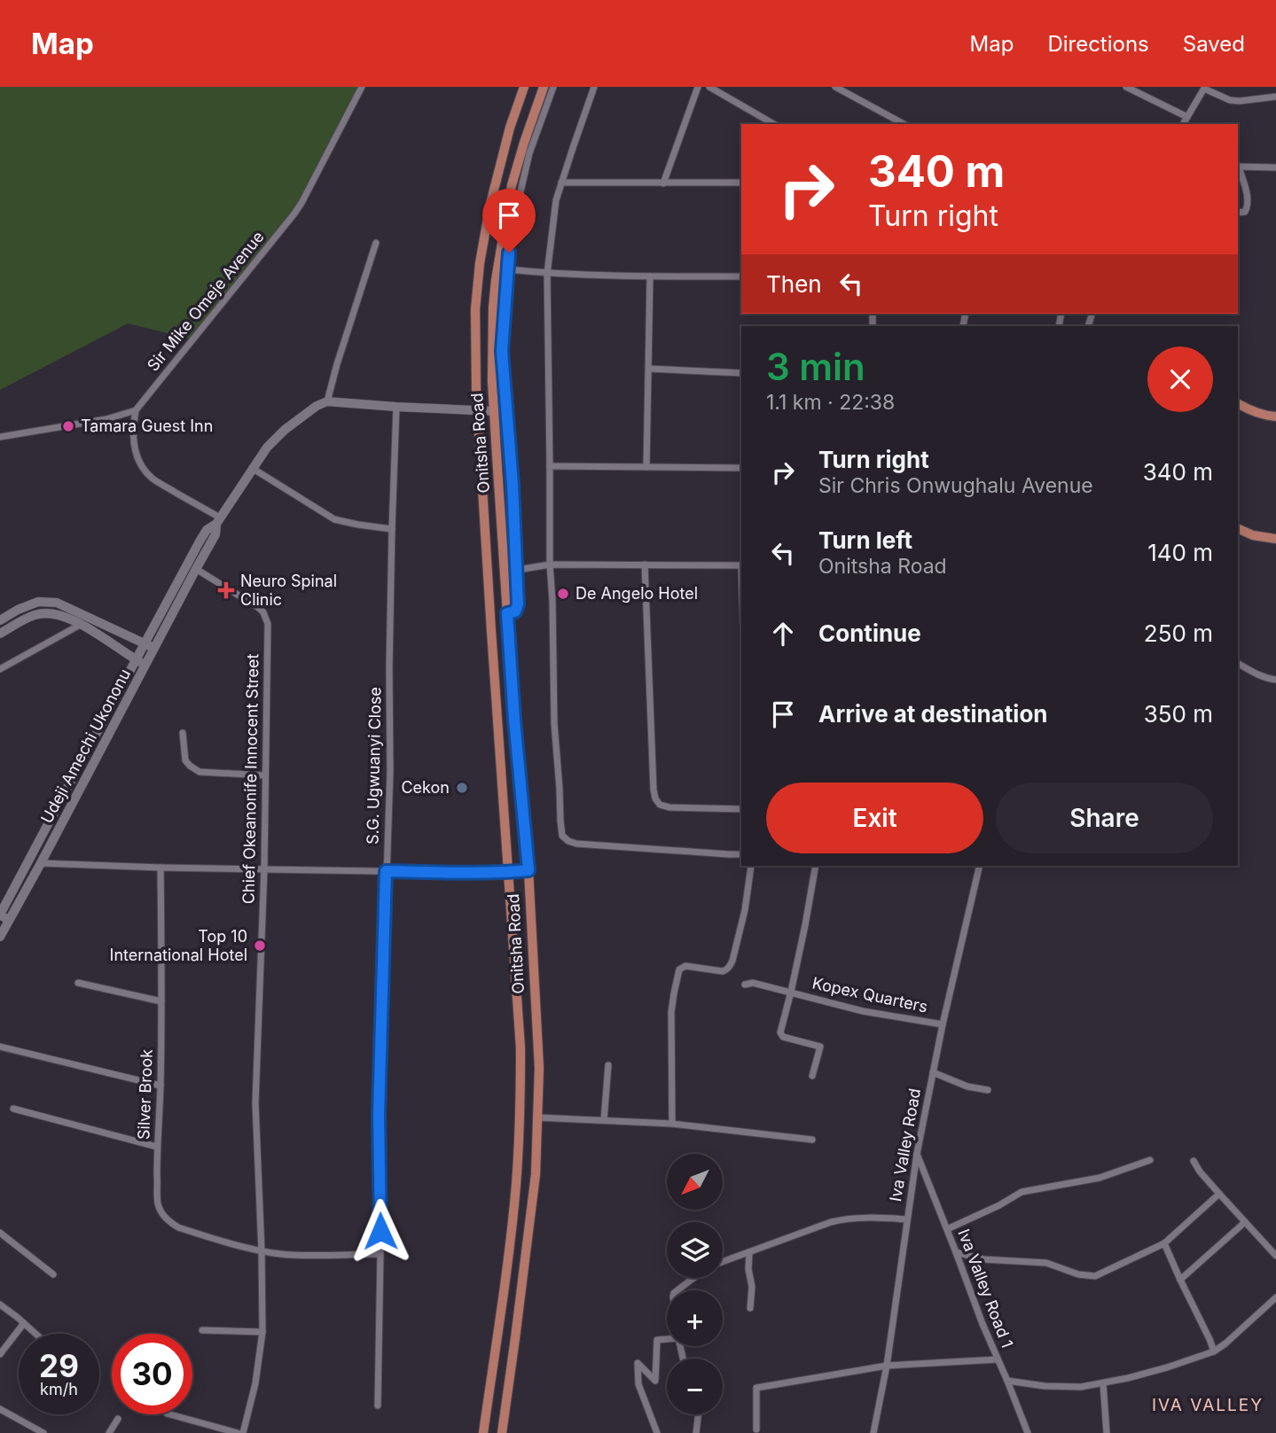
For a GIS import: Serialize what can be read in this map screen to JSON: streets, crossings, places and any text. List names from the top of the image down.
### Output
{
  "streets": {
    "main road": ["Onitsha Road", "Udeji Amechi Ukononu"],
    "street": [
      "Sir Mike Omeje Avenue",
      "S.G. Ugwuanyi Close",
      "Chief Okeanonife Innocent Street",
      "Kopex Quarters",
      "Silver Brook",
      "Iva Valley Road",
      "Iva Valley Road 1"
    ]
  },
  "crossings": [
    ["Udeji Amechi Ukononu", "Chief Okeanonife Innocent Street"],
    ["Chief Okeanonife Innocent Street", "Silver Brook"],
    ["Kopex Quarters", "Iva Valley Road"],
    ["Iva Valley Road", "Iva Valley Road 1"]
  ],
  "districts": ["IVA VALLEY"],
  "places": {
    "other": [
      "Tamara Guest Inn",
      "De Angelo Hotel",
      "Cekon",
      "Top 10 International Hotel"
    ],
    "health": ["Neuro Spinal Clinic"]
  },
  "north": "bottom left",
  "page": {
    "header": "Map",
    "nav": ["Map", "Directions", "Saved"],
    "turn": ["340 m", "Turn right"],
    "then": "Then",
    "heading": ["3 min", "1.1 km · 22:38"],
    "list": [
      {
        "name": "Turn right",
        "note": "Sir Chris Onwughalu Avenue",
        "value": "340 m"
      },
      {
        "name": "Turn left",
        "note": "Onitsha Road",
        "value": "140 m"
      },
      {
        "name": "Continue",
        "value": "250 m"
      },
      {
        "name": "Arrive at destination",
        "value": "350 m"
      }
    ],
    "buttons": ["Exit", "Share"],
    "map_buttons": ["+", "−"],
    "speed": "29 km/h",
    "limit": "30"
  }
}
